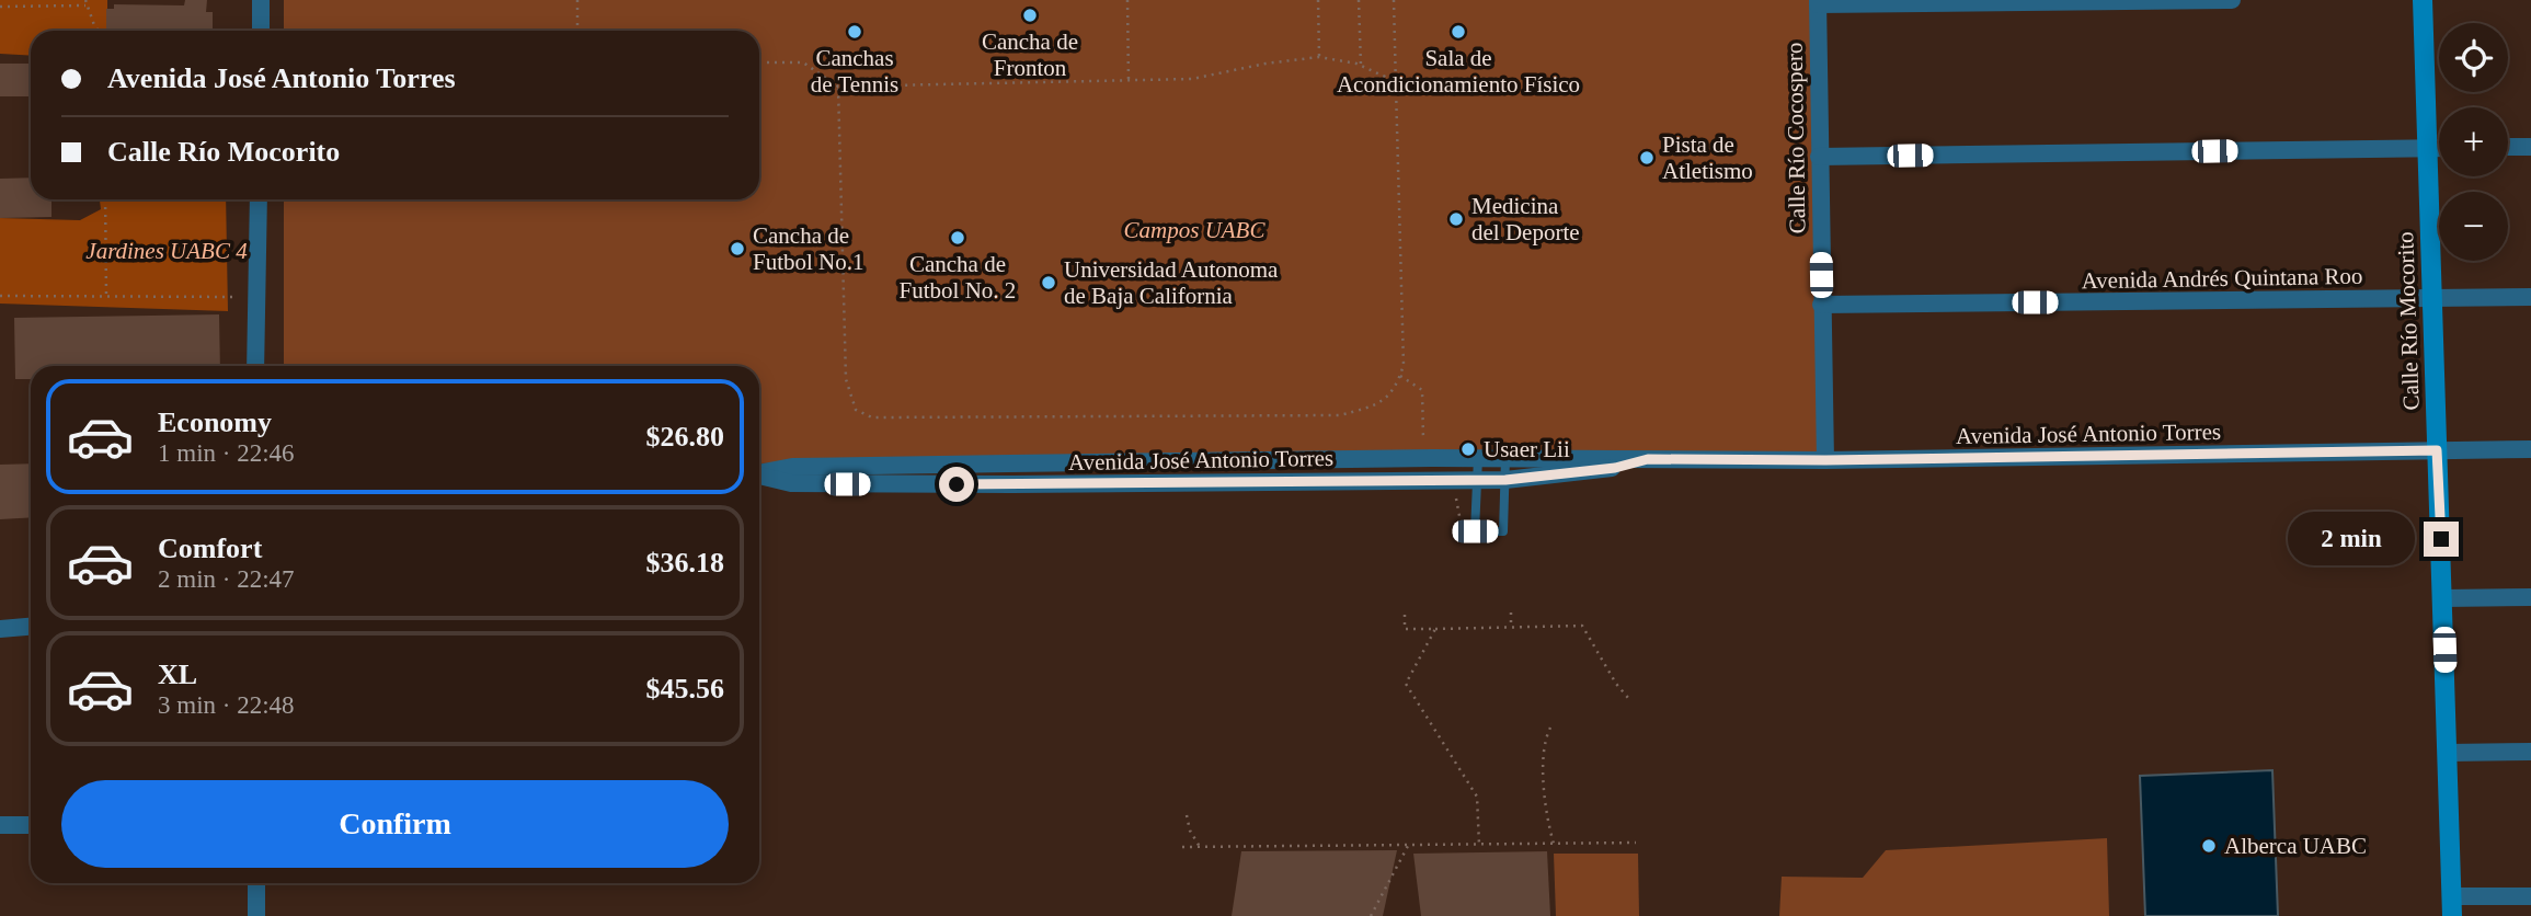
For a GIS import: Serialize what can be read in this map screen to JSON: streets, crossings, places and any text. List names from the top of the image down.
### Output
{
  "streets": {
    "street": [
      "Calle Río Cocospero",
      "Avenida Andrés Quintana Roo",
      "Calle Río Mocorito",
      "Avenida José Antonio Torres"
    ]
  },
  "crossings": [
    ["Calle Río Cocospero", "Avenida Andrés Quintana Roo"],
    ["Calle Río Cocospero", "Avenida José Antonio Torres"],
    ["Avenida Andrés Quintana Roo", "Calle Río Mocorito"],
    ["Calle Río Mocorito", "Avenida José Antonio Torres"]
  ],
  "parks": ["Campos UABC", "Jardines UABC 4"],
  "places": [
    "Cancha de Fronton",
    "Canchas de Tennis",
    "Sala de Acondicionamiento Físico",
    "Pista de Atletismo",
    "Medicina del Deporte",
    "Cancha de Futbol No. 2",
    "Cancha de Futbol No.1",
    "Universidad Autonoma de Baja California",
    "Usaer Lii",
    "Alberca UABC"
  ],
  "page": {
    "map_buttons": ["+", "−"],
    "banner": ["Avenida José Antonio Torres", "Calle Río Mocorito"],
    "list": [
      {
        "name": "Economy",
        "note": "1 min · 22:46",
        "value": "$26.80"
      },
      {
        "name": "Comfort",
        "note": "2 min · 22:47",
        "value": "$36.18"
      },
      {
        "name": "XL",
        "note": "3 min · 22:48",
        "value": "$45.56"
      }
    ],
    "bubble": "2 min",
    "buttons": "Confirm"
  }
}
